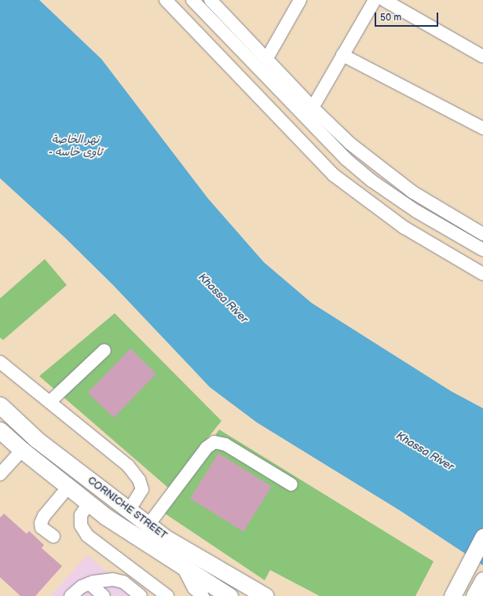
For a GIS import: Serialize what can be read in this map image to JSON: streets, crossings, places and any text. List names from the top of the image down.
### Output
{
  "streets": {
    "main road": ["CORNICHE STREET"]
  },
  "water": ["نهر الخاصة - ئاوی خاسە", "Khassa River"],
  "scale_bar": "50 m"
}
